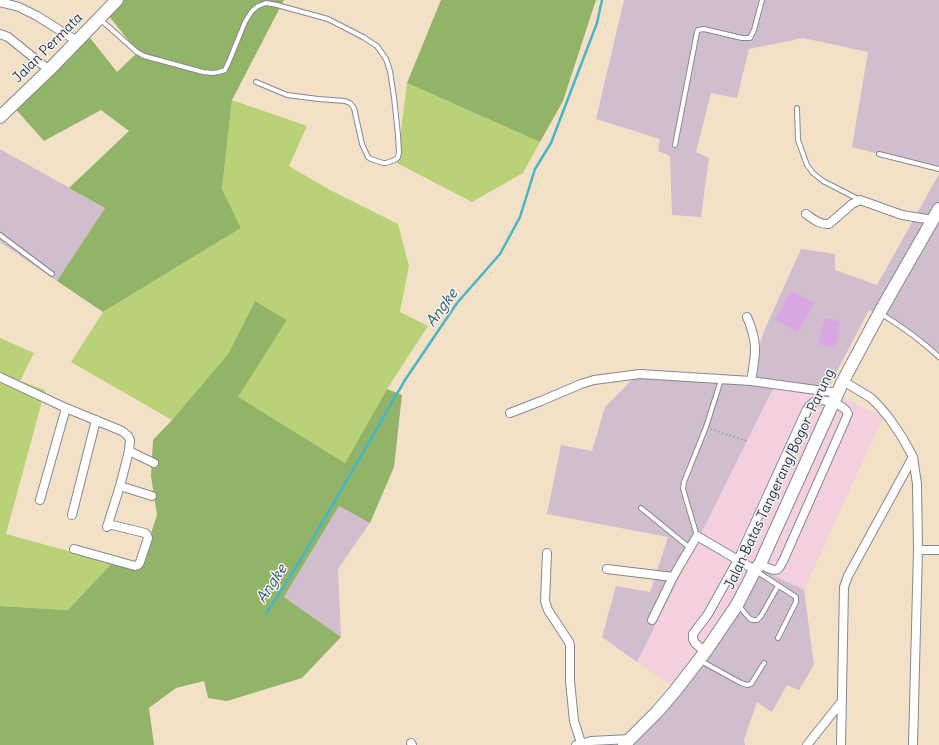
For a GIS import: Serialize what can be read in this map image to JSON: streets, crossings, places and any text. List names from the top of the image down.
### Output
{
  "streets": {
    "main road": ["Jalan Permata", "Jalan Batas Tangerang/Bogor–Parung"]
  },
  "water": ["Angke"]
}
